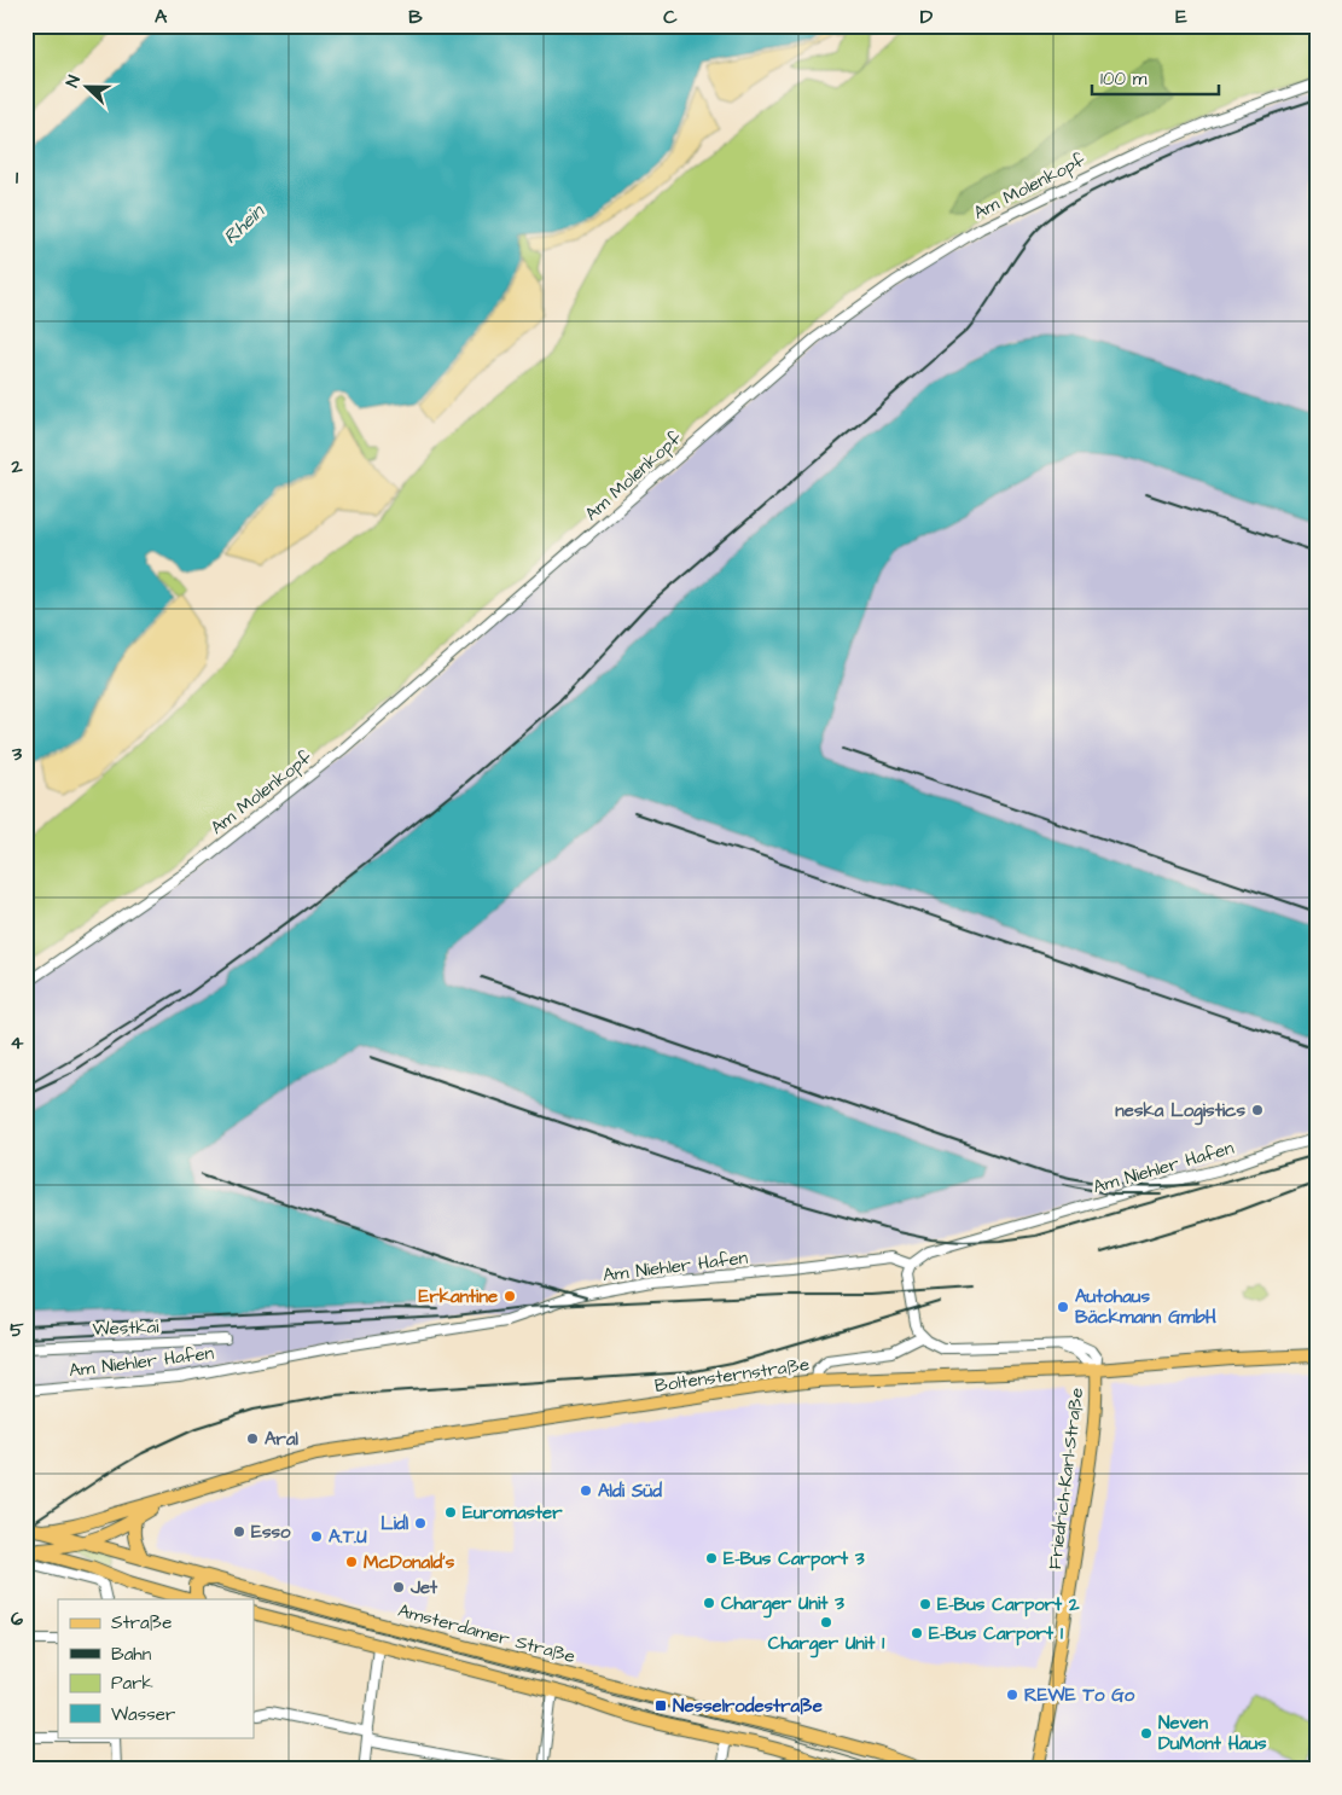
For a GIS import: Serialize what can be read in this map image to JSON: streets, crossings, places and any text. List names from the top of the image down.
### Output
{
  "streets": {
    "main road": ["Boltensternstraße", "Friedrich-Karl-Straße", "Amsterdamer Straße"],
    "street": ["Am Molenkopf", "Am Niehler Hafen", "Westkai"]
  },
  "crossings": [
    ["Boltensternstraße", "Friedrich-Karl-Straße"],
    ["Boltensternstraße", "Amsterdamer Straße"]
  ],
  "water": ["Rhein"],
  "places": {
    "other": [
      "neska Logistics",
      "Erkantine",
      "Autohaus Bäckmann GmbH",
      "Aral",
      "Aldi Süd",
      "Euromaster",
      "Lidl",
      "Esso",
      "A.T.U",
      "E-Bus Carport 3",
      "McDonald's",
      "Jet",
      "Charger Unit 3",
      "E-Bus Carport 2",
      "Charger Unit 1",
      "E-Bus Carport 1",
      "REWE To Go",
      "Neven DuMont Haus"
    ],
    "transit": ["Nesselrodestraße"]
  },
  "legend": [
    "Straße",
    "Bahn",
    "Park",
    "Wasser"
  ],
  "scale_bar": "100 m",
  "north": "left",
  "grid": {
    "columns": [
      "A",
      "B",
      "C",
      "D",
      "E"
    ],
    "rows": [
      "1",
      "2",
      "3",
      "4",
      "5",
      "6"
    ]
  }
}
